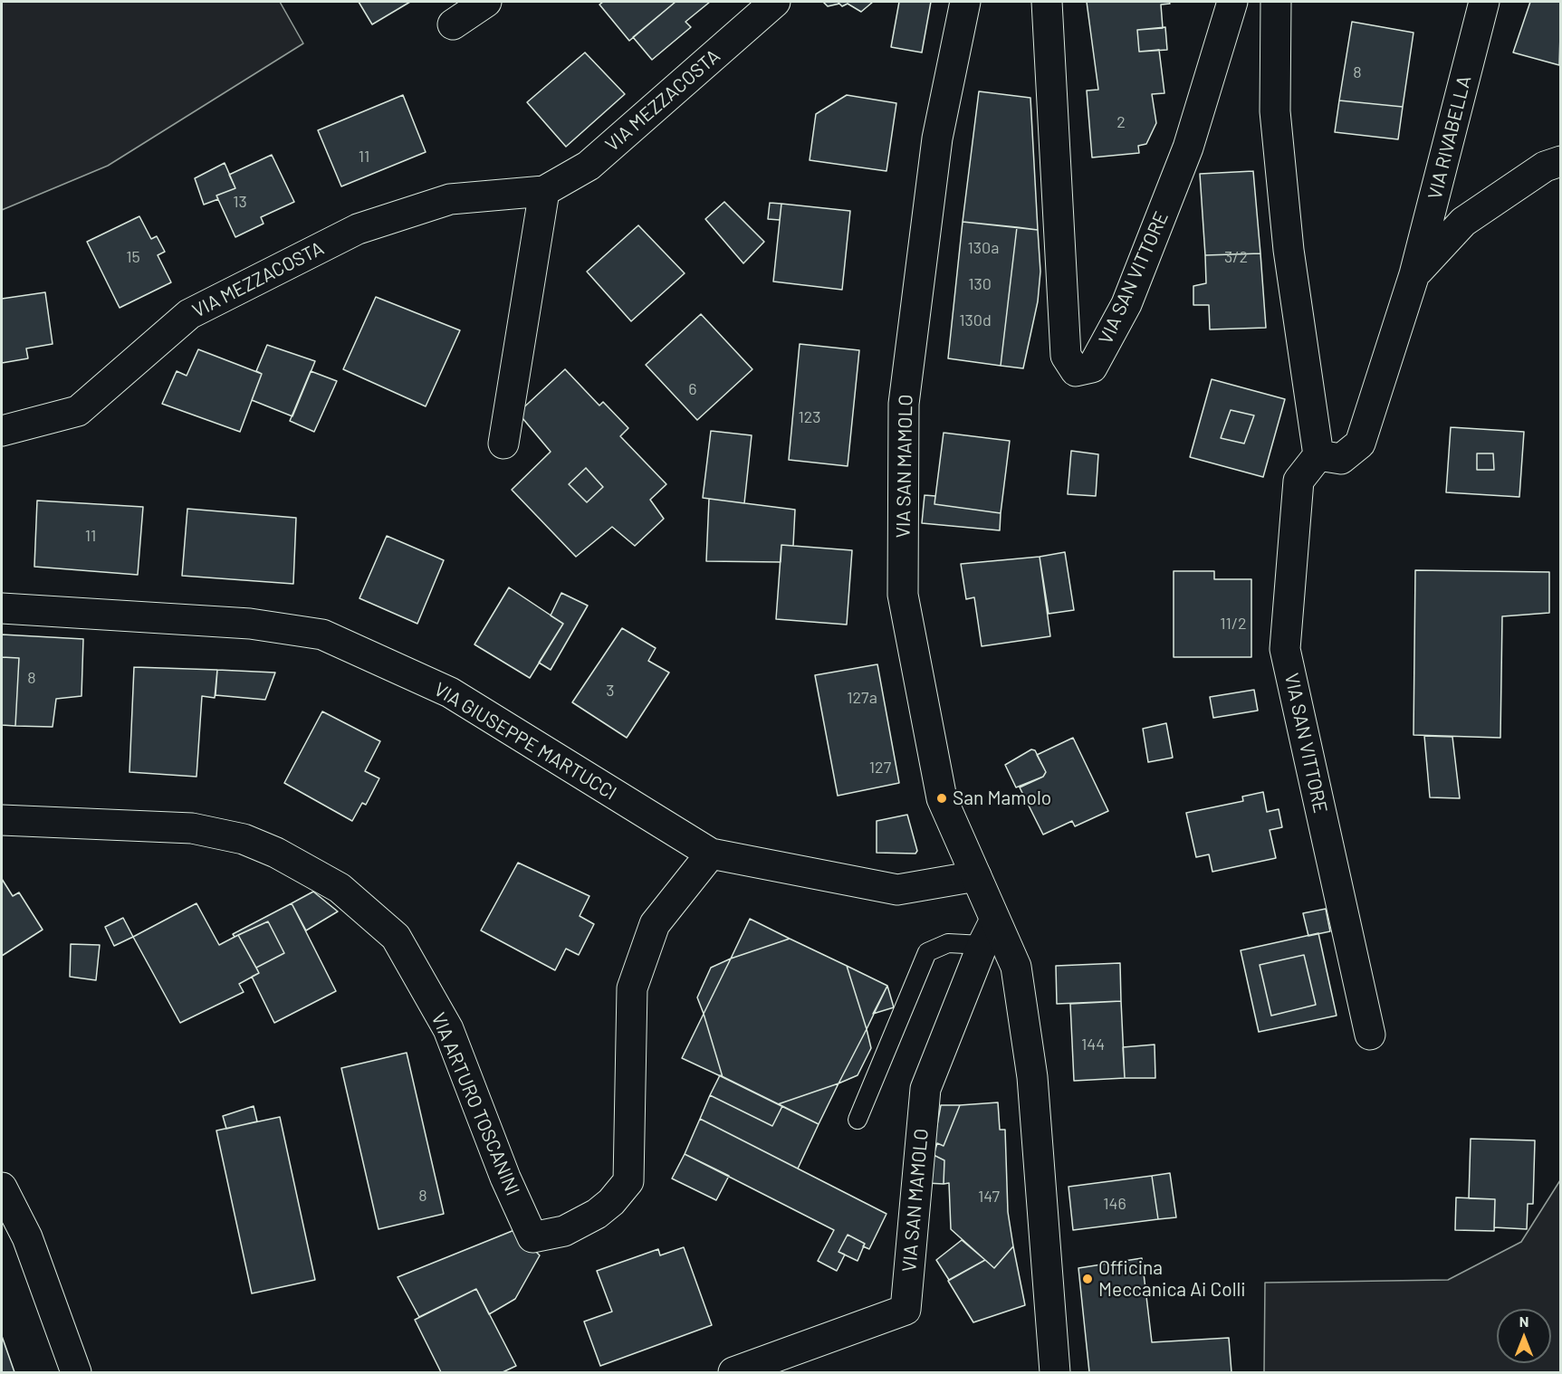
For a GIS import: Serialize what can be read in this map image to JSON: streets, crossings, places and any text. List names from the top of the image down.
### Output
{
  "streets": {
    "street": [
      "VIA MEZZACOSTA",
      "VIA RIVABELLA",
      "VIA SAN VITTORE",
      "VIA SAN MAMOLO",
      "VIA GIUSEPPE MARTUCCI",
      "VIA ARTURO TOSCANINI"
    ]
  },
  "crossings": [
    ["VIA SAN MAMOLO", "VIA GIUSEPPE MARTUCCI"],
    ["VIA GIUSEPPE MARTUCCI", "VIA ARTURO TOSCANINI"]
  ],
  "places": ["San Mamolo", "Officina Meccanica Ai Colli"],
  "house_numbers": [
    "8",
    "2",
    "11",
    "13",
    "130a",
    "15",
    "3/2",
    "130",
    "130d",
    "6",
    "123",
    "11",
    "11/2",
    "8",
    "3",
    "127a",
    "127",
    "144",
    "8",
    "147",
    "146"
  ],
  "north": "top"
}
